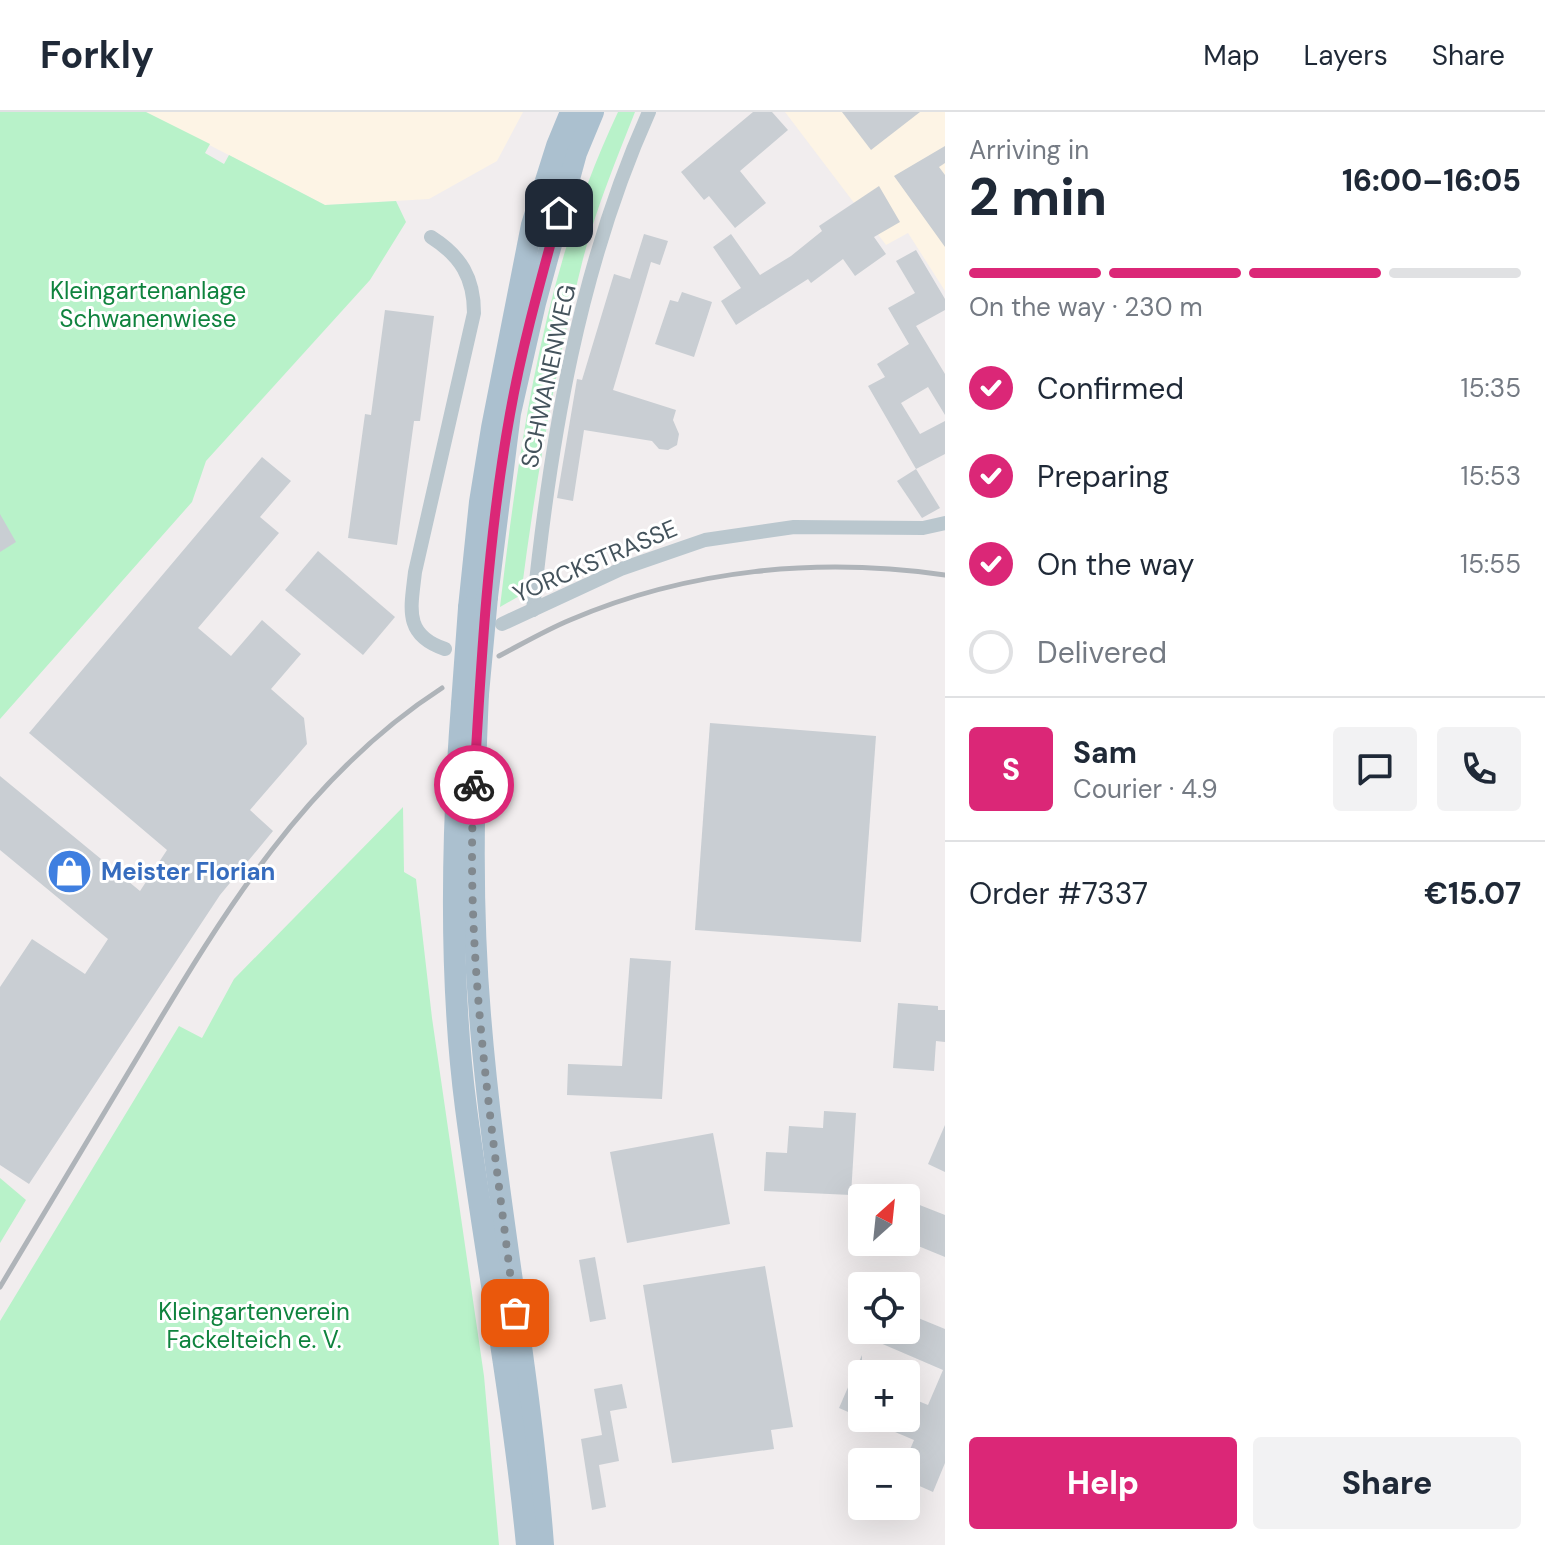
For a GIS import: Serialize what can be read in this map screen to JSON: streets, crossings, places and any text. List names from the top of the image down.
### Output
{
  "streets": {
    "street": ["SCHWANENWEG", "YORCKSTRASSE"]
  },
  "crossings": [
    ["SCHWANENWEG", "YORCKSTRASSE"]
  ],
  "parks": ["Kleingartenanlage Schwanenwiese", "Kleingartenverein Fackelteich e. V."],
  "places": {
    "shop": ["Meister Florian"]
  },
  "north": "top right",
  "page": {
    "header": "Forkly",
    "nav": ["Map", "Layers", "Share"],
    "heading": ["2 min", "Arriving in", "16:00–16:05"],
    "panel": [
      "Sam",
      "Courier · 4.9",
      "Order #7337",
      "€15.07"
    ],
    "bar": "On the way · 230 m",
    "list": [
      ["Confirmed", "15:35"],
      ["Preparing", "15:53"],
      ["On the way", "15:55"],
      "Delivered"
    ],
    "round": "S",
    "map_buttons": ["+", "−"],
    "buttons": ["Help", "Share"]
  }
}
